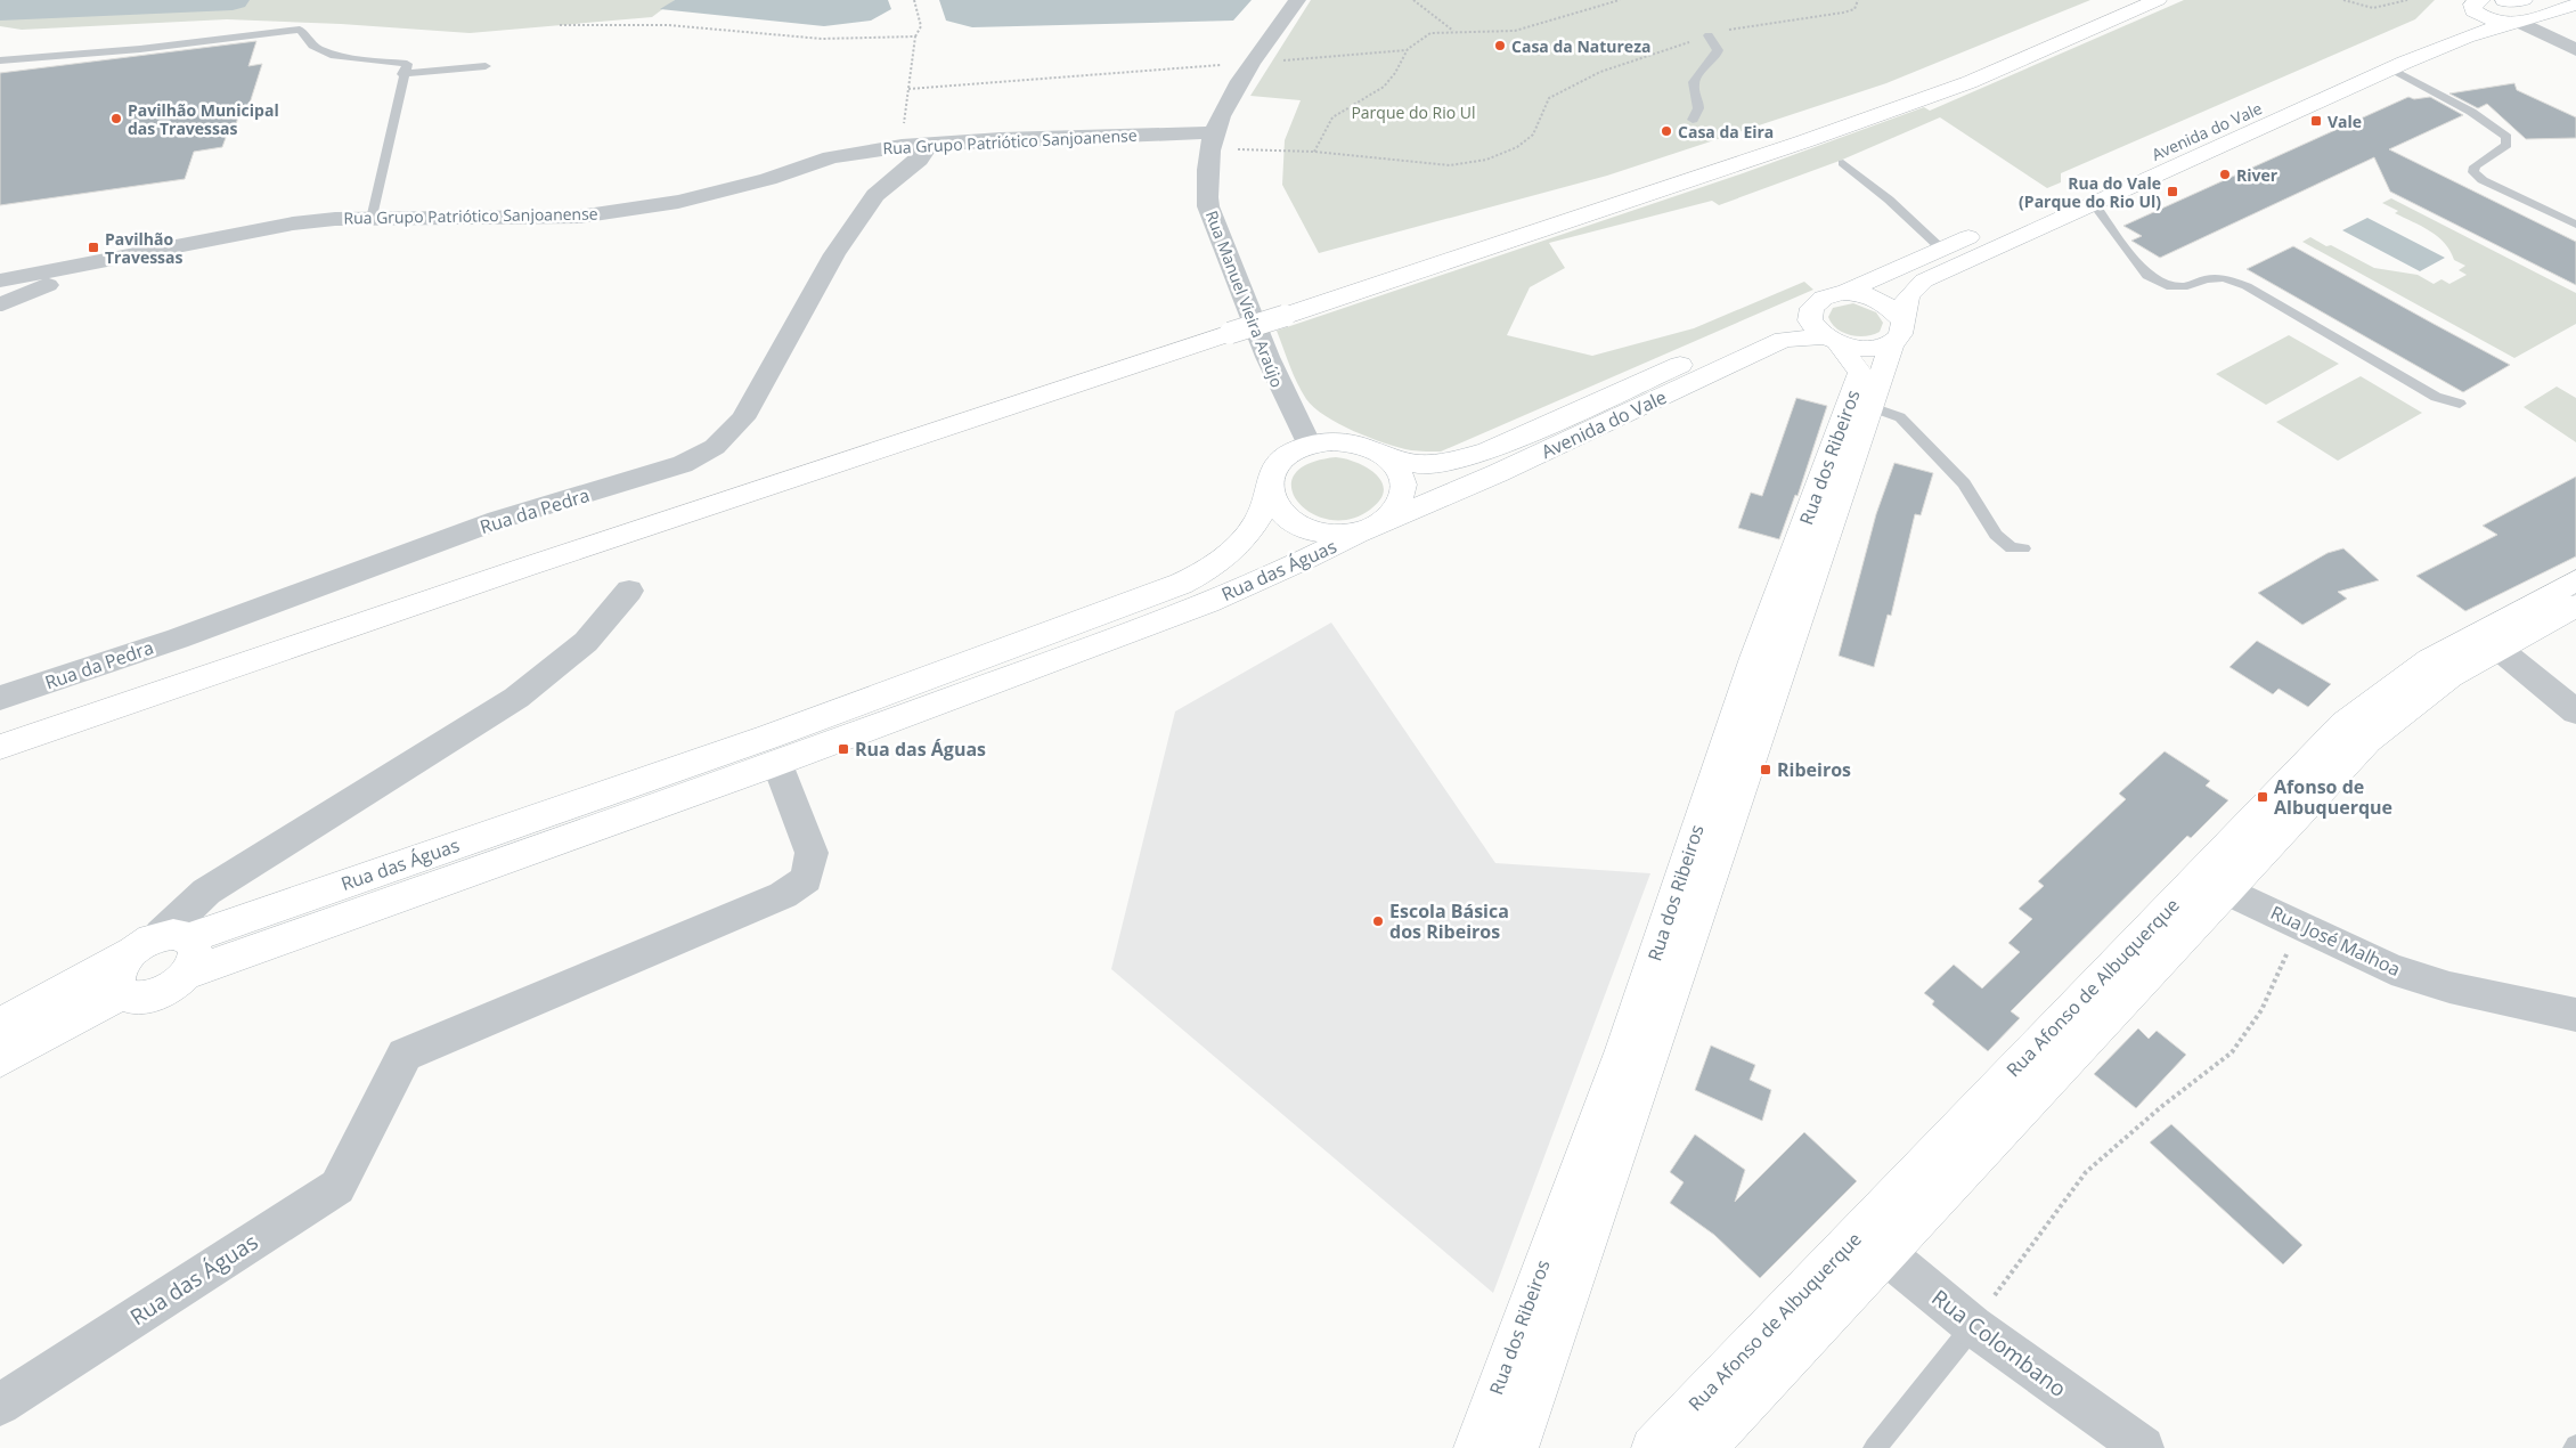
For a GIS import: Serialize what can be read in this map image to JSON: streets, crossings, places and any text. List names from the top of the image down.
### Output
{
  "streets": {
    "main road": [
      "Avenida do Vale",
      "Rua dos Ribeiros",
      "Rua das Águas",
      "Rua Afonso de Albuquerque"
    ],
    "street": [
      "Rua Grupo Patriótico Sanjoanense",
      "Rua Manuel Vieira Araújo",
      "Rua da Pedra",
      "Rua José Malhoa",
      "Rua Colombano"
    ]
  },
  "crossings": [
    ["Avenida do Vale", "Rua Manuel Vieira Araújo"],
    ["Avenida do Vale", "Rua dos Ribeiros"],
    ["Avenida do Vale", "Rua das Águas"],
    ["Rua Grupo Patriótico Sanjoanense", "Rua Manuel Vieira Araújo"],
    ["Rua Grupo Patriótico Sanjoanense", "Rua da Pedra"],
    ["Rua Manuel Vieira Araújo", "Rua das Águas"],
    ["Rua José Malhoa", "Rua Afonso de Albuquerque"],
    ["Rua Afonso de Albuquerque", "Rua Colombano"]
  ],
  "parks": ["Parque do Rio Ul"],
  "places": {
    "other": [
      "Casa da Natureza",
      "Pavilhão Municipal das Travessas",
      "Casa da Eira",
      "River",
      "Escola Básica dos Ribeiros"
    ],
    "transit": [
      "Vale",
      "Rua do Vale (Parque do Rio Ul)",
      "Pavilhão Travessas",
      "Rua das Águas",
      "Ribeiros",
      "Afonso de Albuquerque"
    ]
  }
}
